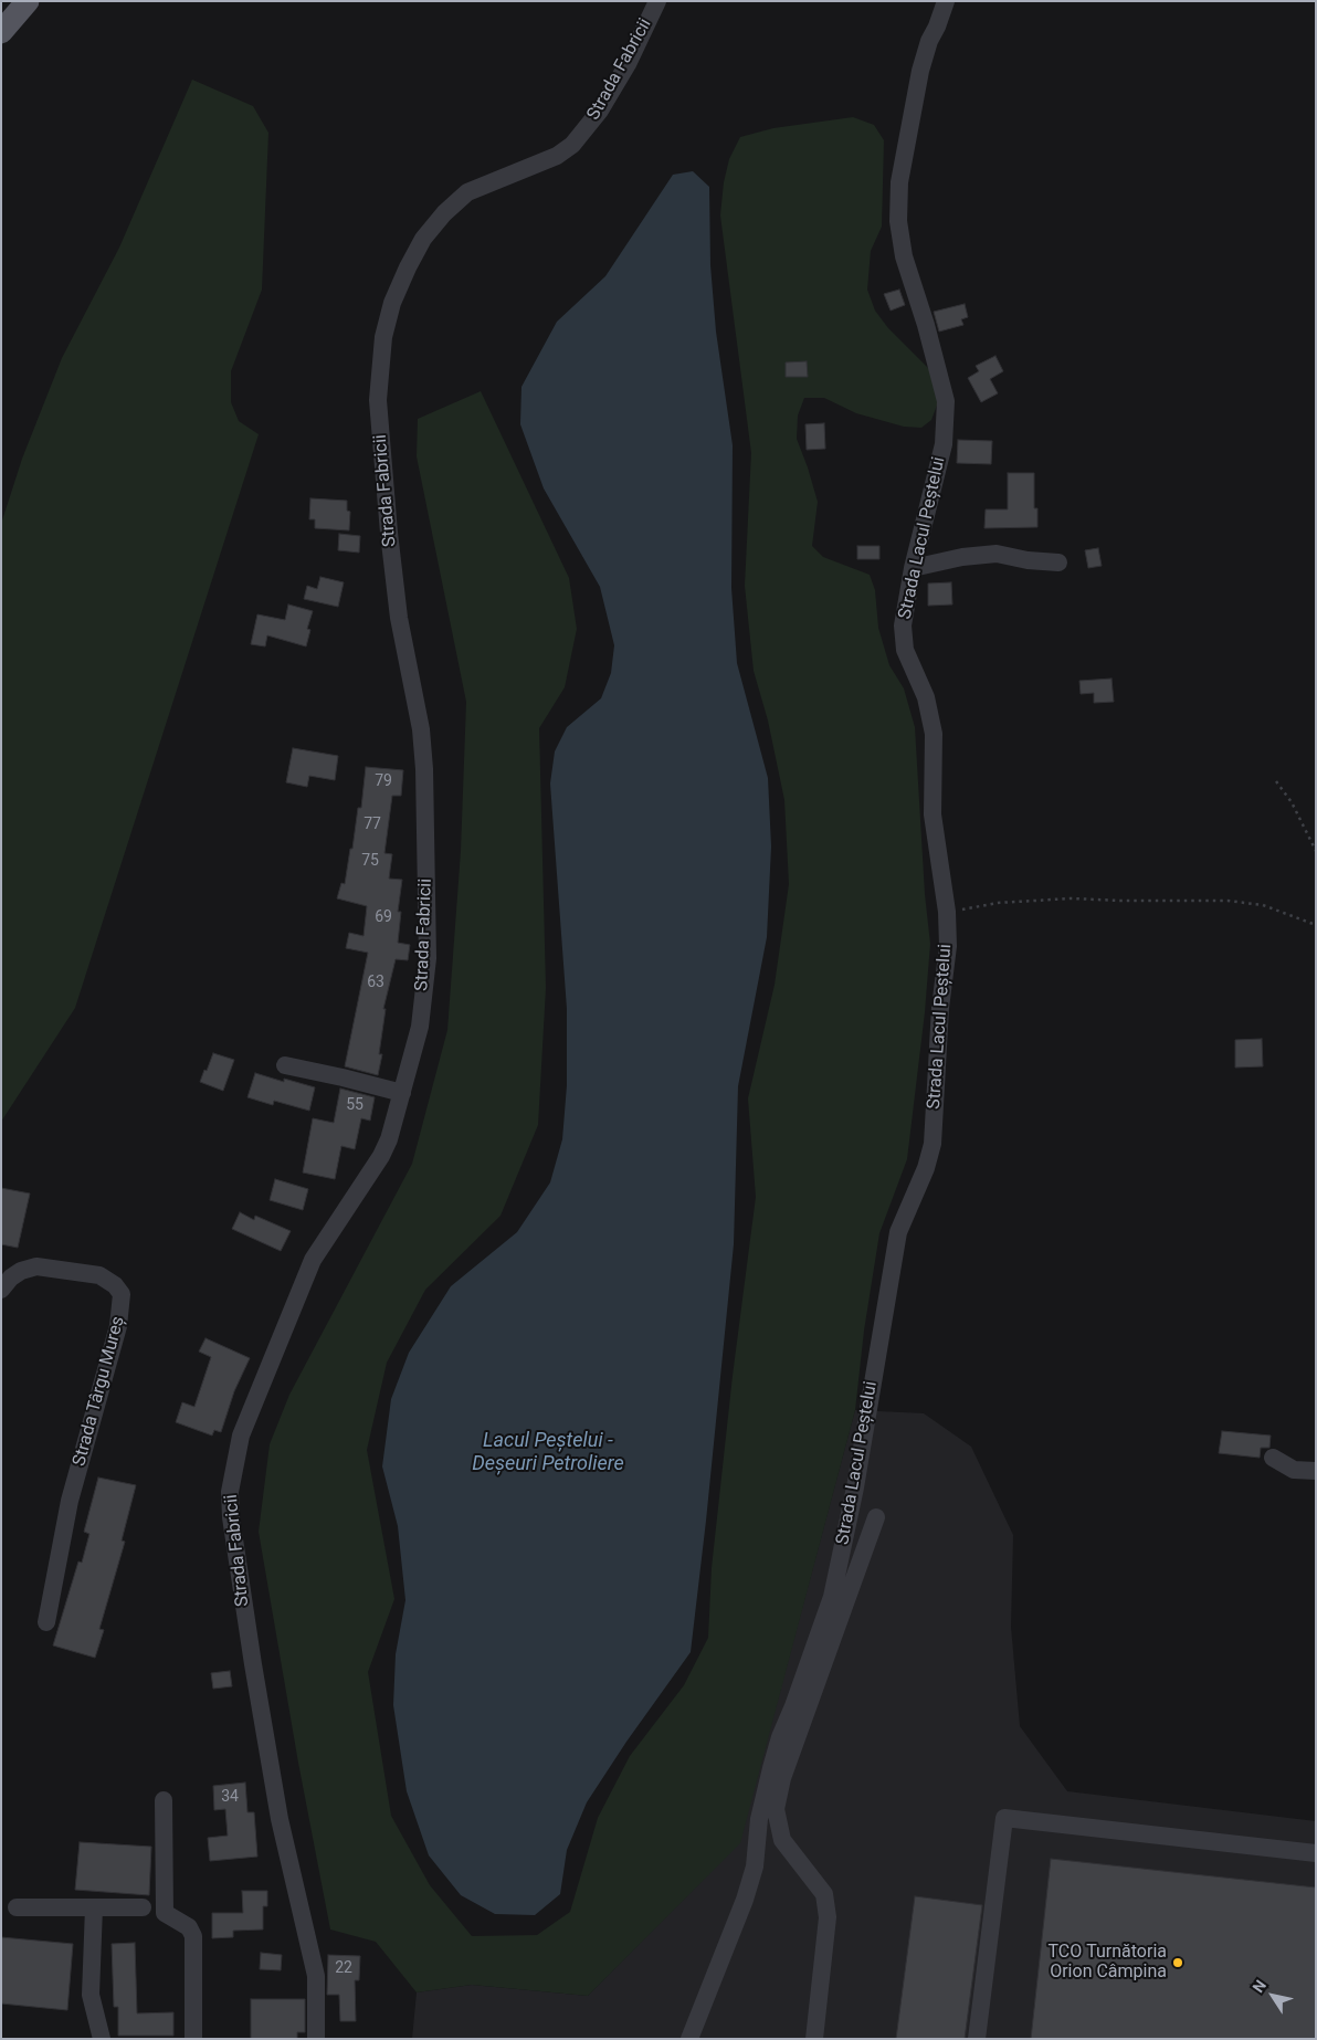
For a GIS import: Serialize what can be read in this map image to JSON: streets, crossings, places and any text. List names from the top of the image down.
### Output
{
  "streets": {
    "street": ["Strada Fabricii", "Strada Lacul Peștelui", "Strada Târgu Mureș"]
  },
  "water": ["Lacul Peștelui - Deșeuri Petroliere"],
  "places": ["TCO Turnătoria Orion Câmpina"],
  "house_numbers": [
    "79",
    "77",
    "75",
    "69",
    "63",
    "55",
    "34",
    "22"
  ],
  "north": "top left"
}
